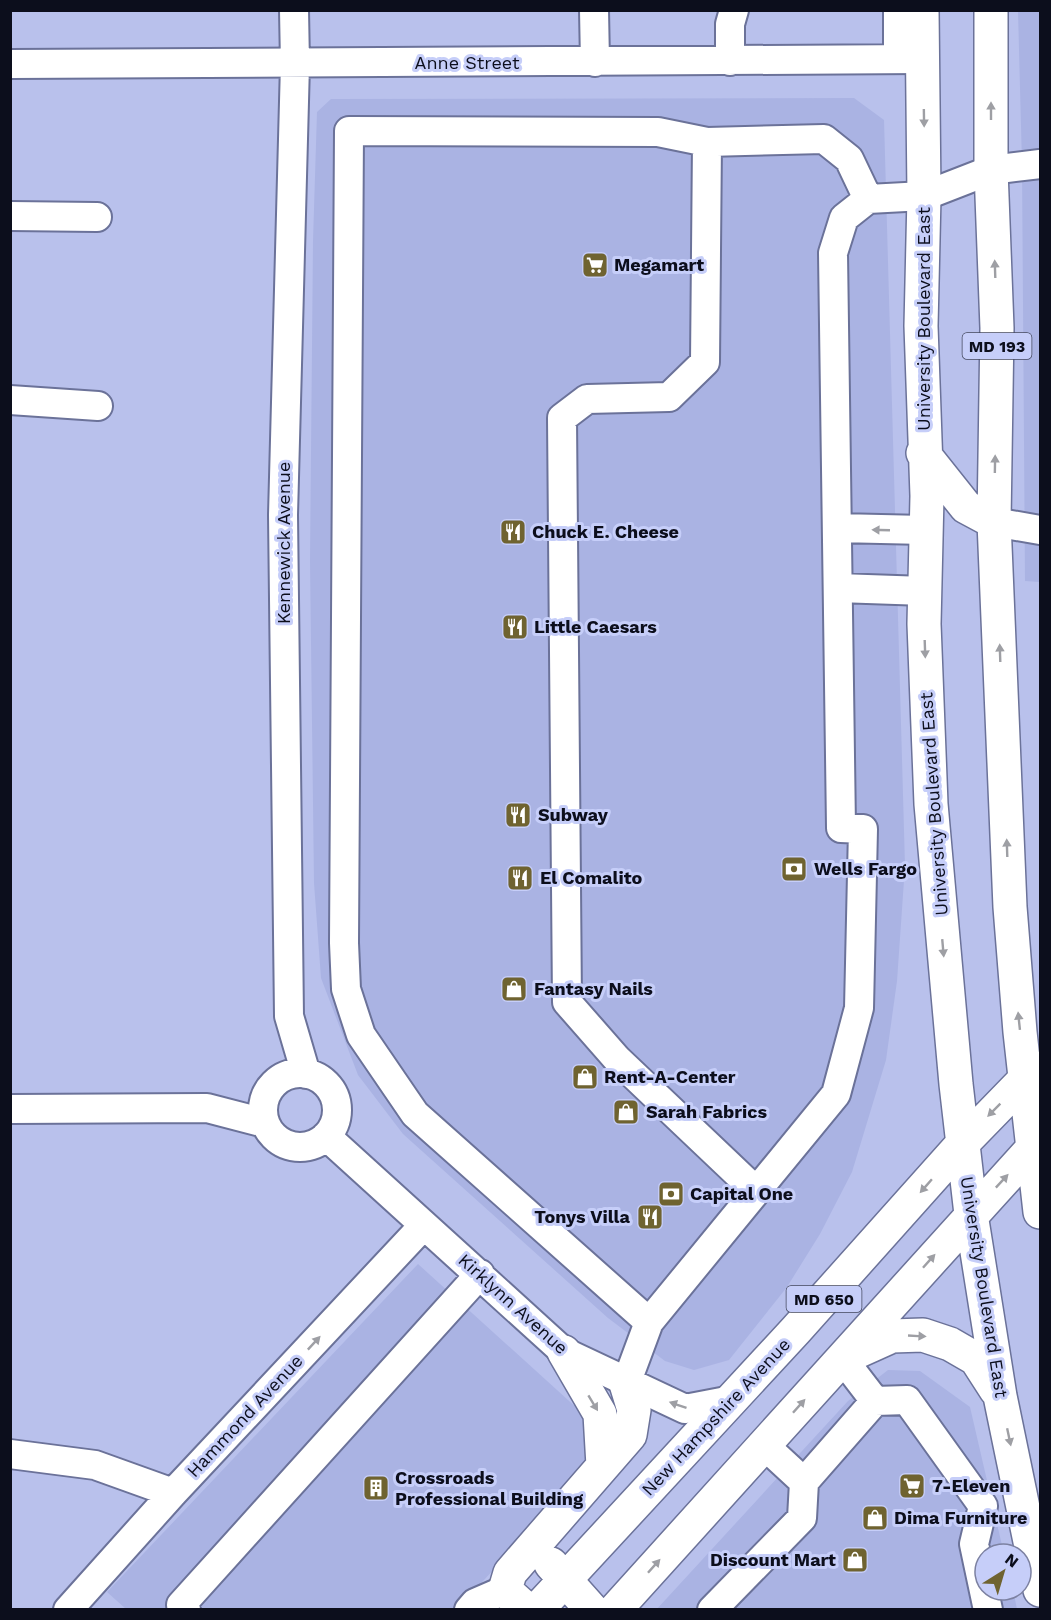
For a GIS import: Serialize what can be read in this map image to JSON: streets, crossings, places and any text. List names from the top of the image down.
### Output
{
  "streets": {
    "main road": [
      "University Boulevard East",
      "MD 193",
      "MD 650",
      "New Hampshire Avenue"
    ],
    "street": [
      "Anne Street",
      "Kennewick Avenue",
      "Kirklynn Avenue",
      "Hammond Avenue"
    ]
  },
  "crossings": [
    ["Anne Street", "University Boulevard East"],
    ["Anne Street", "Kennewick Avenue"],
    ["University Boulevard East", "MD 650"],
    ["University Boulevard East", "New Hampshire Avenue"],
    ["MD 193", "MD 650"],
    ["MD 193", "New Hampshire Avenue"],
    ["Kennewick Avenue", "Kirklynn Avenue"],
    ["Kirklynn Avenue", "Hammond Avenue"],
    ["Kirklynn Avenue", "New Hampshire Avenue"]
  ],
  "places": {
    "supermarket": ["Megamart", "7-Eleven"],
    "restaurant": [
      "Chuck E. Cheese",
      "Little Caesars",
      "Subway",
      "El Comalito",
      "Tonys Villa"
    ],
    "bank": ["Wells Fargo", "Capital One"],
    "shop": [
      "Fantasy Nails",
      "Rent-A-Center",
      "Sarah Fabrics",
      "Dima Furniture",
      "Discount Mart"
    ],
    "building": ["Crossroads Professional Building"]
  },
  "north": "top right"
}
